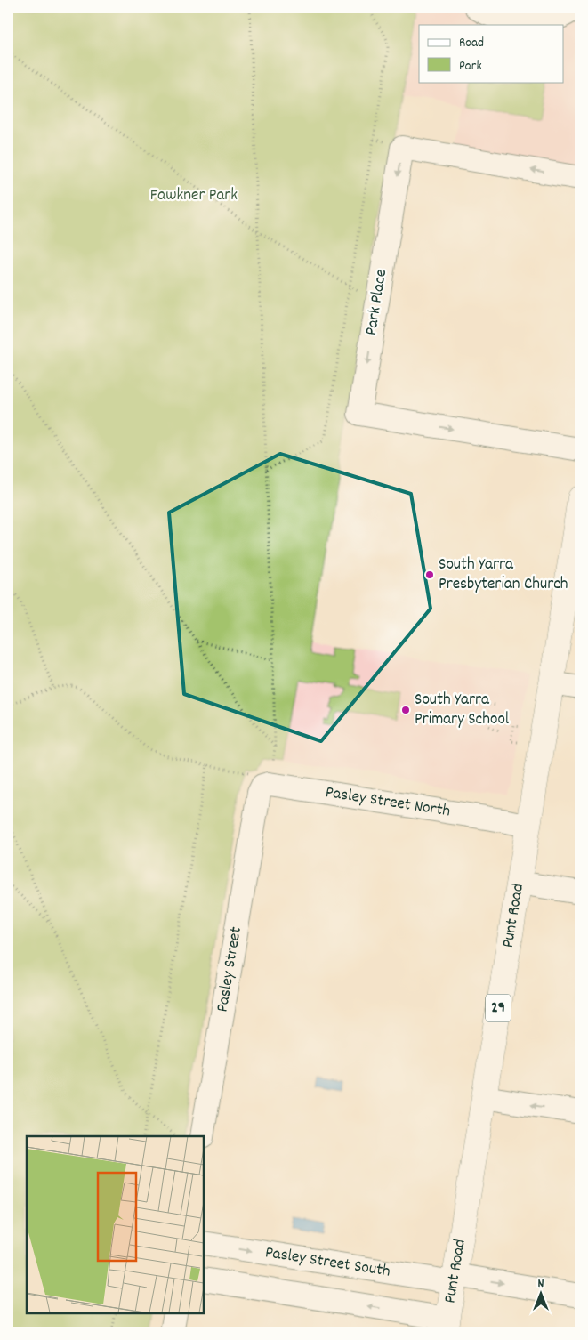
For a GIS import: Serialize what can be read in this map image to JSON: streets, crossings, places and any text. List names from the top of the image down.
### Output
{
  "streets": {
    "highway": ["Punt Road", "29"],
    "street": [
      "Park Place",
      "Pasley Street North",
      "Pasley Street",
      "Pasley Street South"
    ]
  },
  "crossings": [
    ["Pasley Street North", "Punt Road"],
    ["Pasley Street North", "Pasley Street"],
    ["Punt Road", "Pasley Street South"]
  ],
  "parks": ["Fawkner Park"],
  "places": ["South Yarra Presbyterian Church", "South Yarra Primary School"],
  "legend": ["Road", "Park"],
  "north": "top"
}
